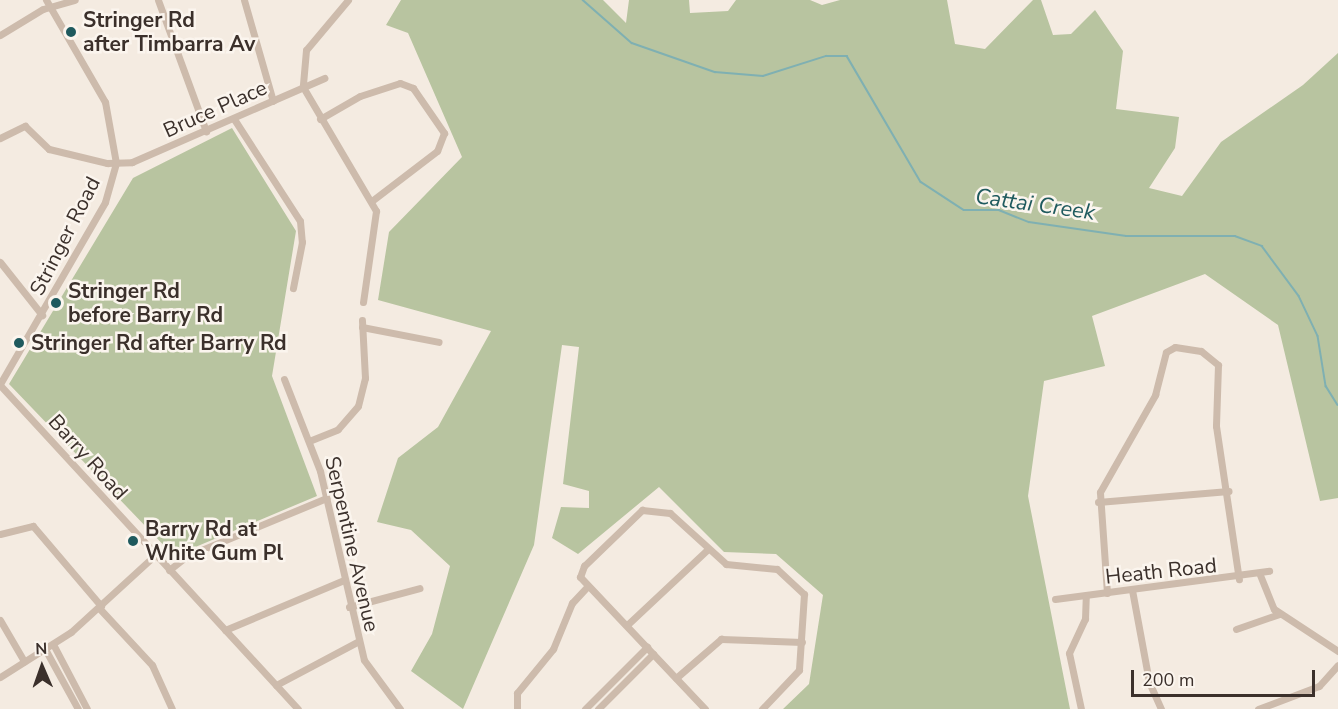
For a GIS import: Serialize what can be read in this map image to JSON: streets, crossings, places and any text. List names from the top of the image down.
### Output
{
  "streets": {
    "street": [
      "Bruce Place",
      "Stringer Road",
      "Barry Road",
      "Serpentine Avenue",
      "Heath Road"
    ]
  },
  "crossings": [
    ["Bruce Place", "Stringer Road"],
    ["Stringer Road", "Barry Road"]
  ],
  "water": ["Cattai Creek"],
  "places": [
    "Stringer Rd after Timbarra Av",
    "Stringer Rd before Barry Rd",
    "Stringer Rd after Barry Rd",
    "Barry Rd at White Gum Pl"
  ],
  "scale_bar": "200 m",
  "north": "top"
}
